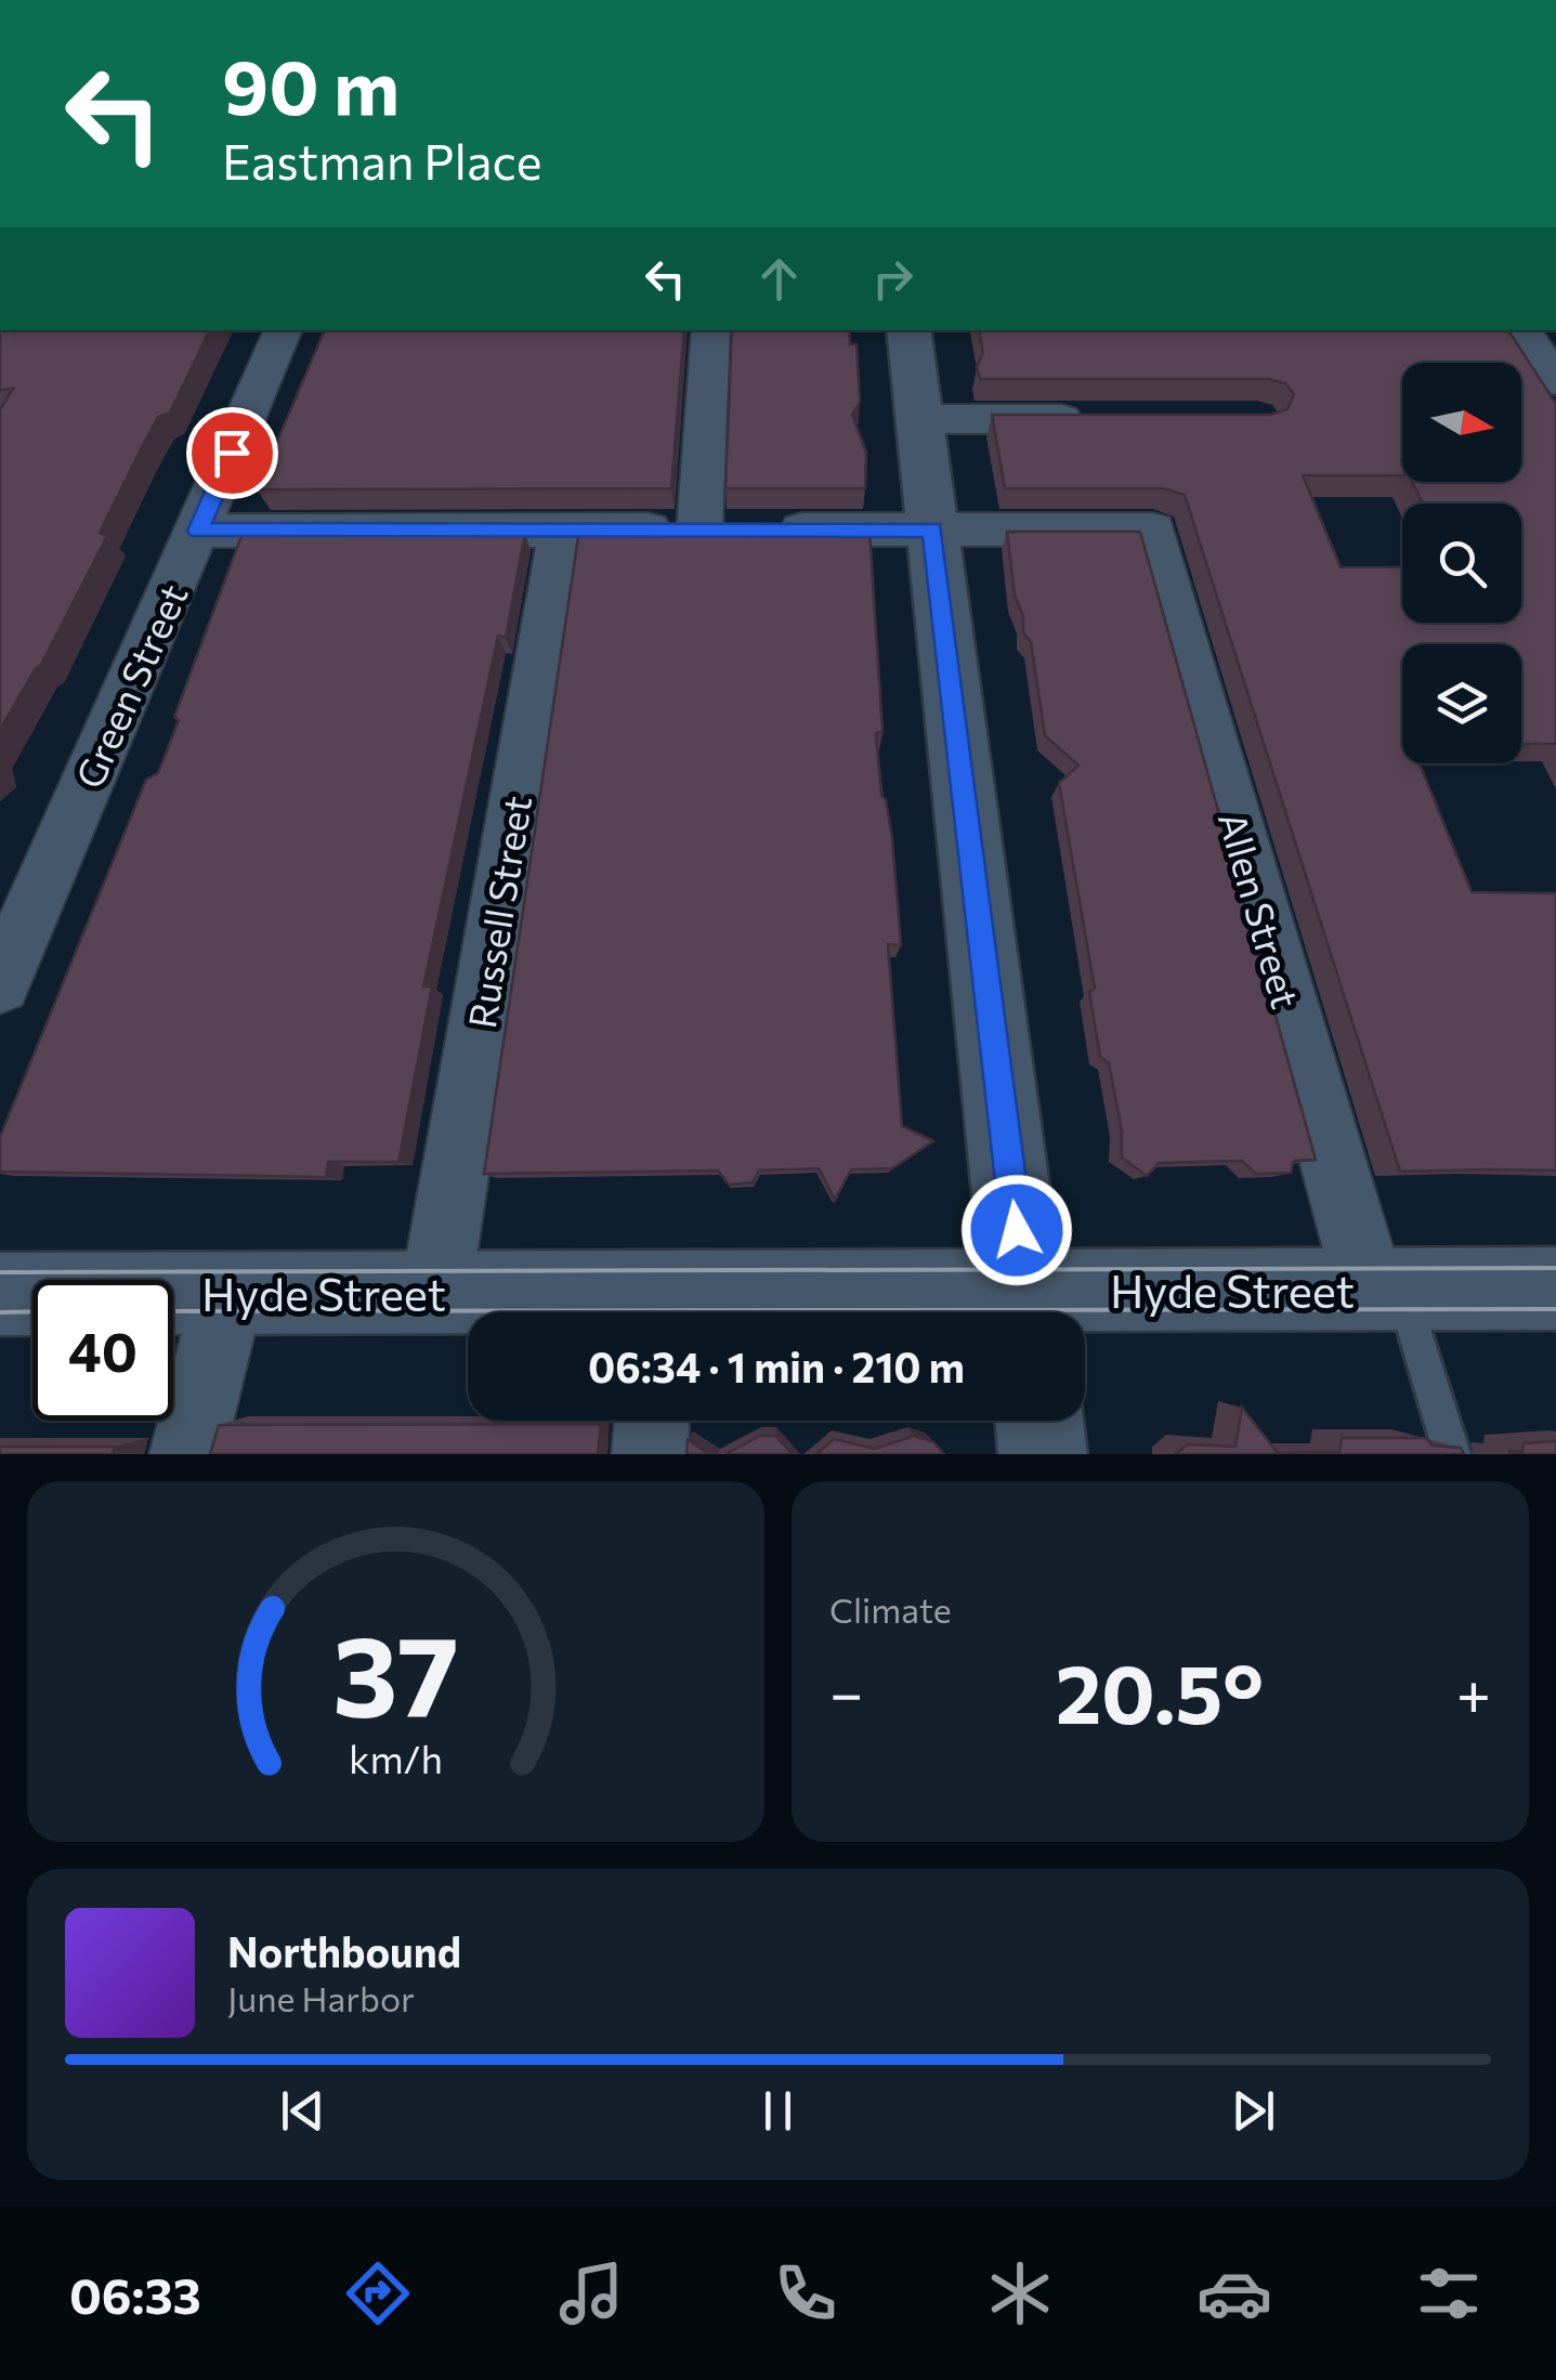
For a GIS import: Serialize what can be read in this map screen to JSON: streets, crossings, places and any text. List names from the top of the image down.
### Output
{
  "streets": {
    "street": [
      "Green Street",
      "Allen Street",
      "Russell Street",
      "Hyde Street"
    ]
  },
  "crossings": [
    ["Allen Street", "Hyde Street"],
    ["Russell Street", "Hyde Street"]
  ],
  "north": "right",
  "page": {
    "turn": ["90 m", "Eastman Place"],
    "limit": "40",
    "trip": "06:34 · 1 min · 210 m",
    "tile": "Climate",
    "heat": ["−", "20.5°", "+"],
    "song": ["Northbound", "June Harbor"],
    "tabs": "06:33",
    "gauge": ["37", "km/h"]
  }
}
